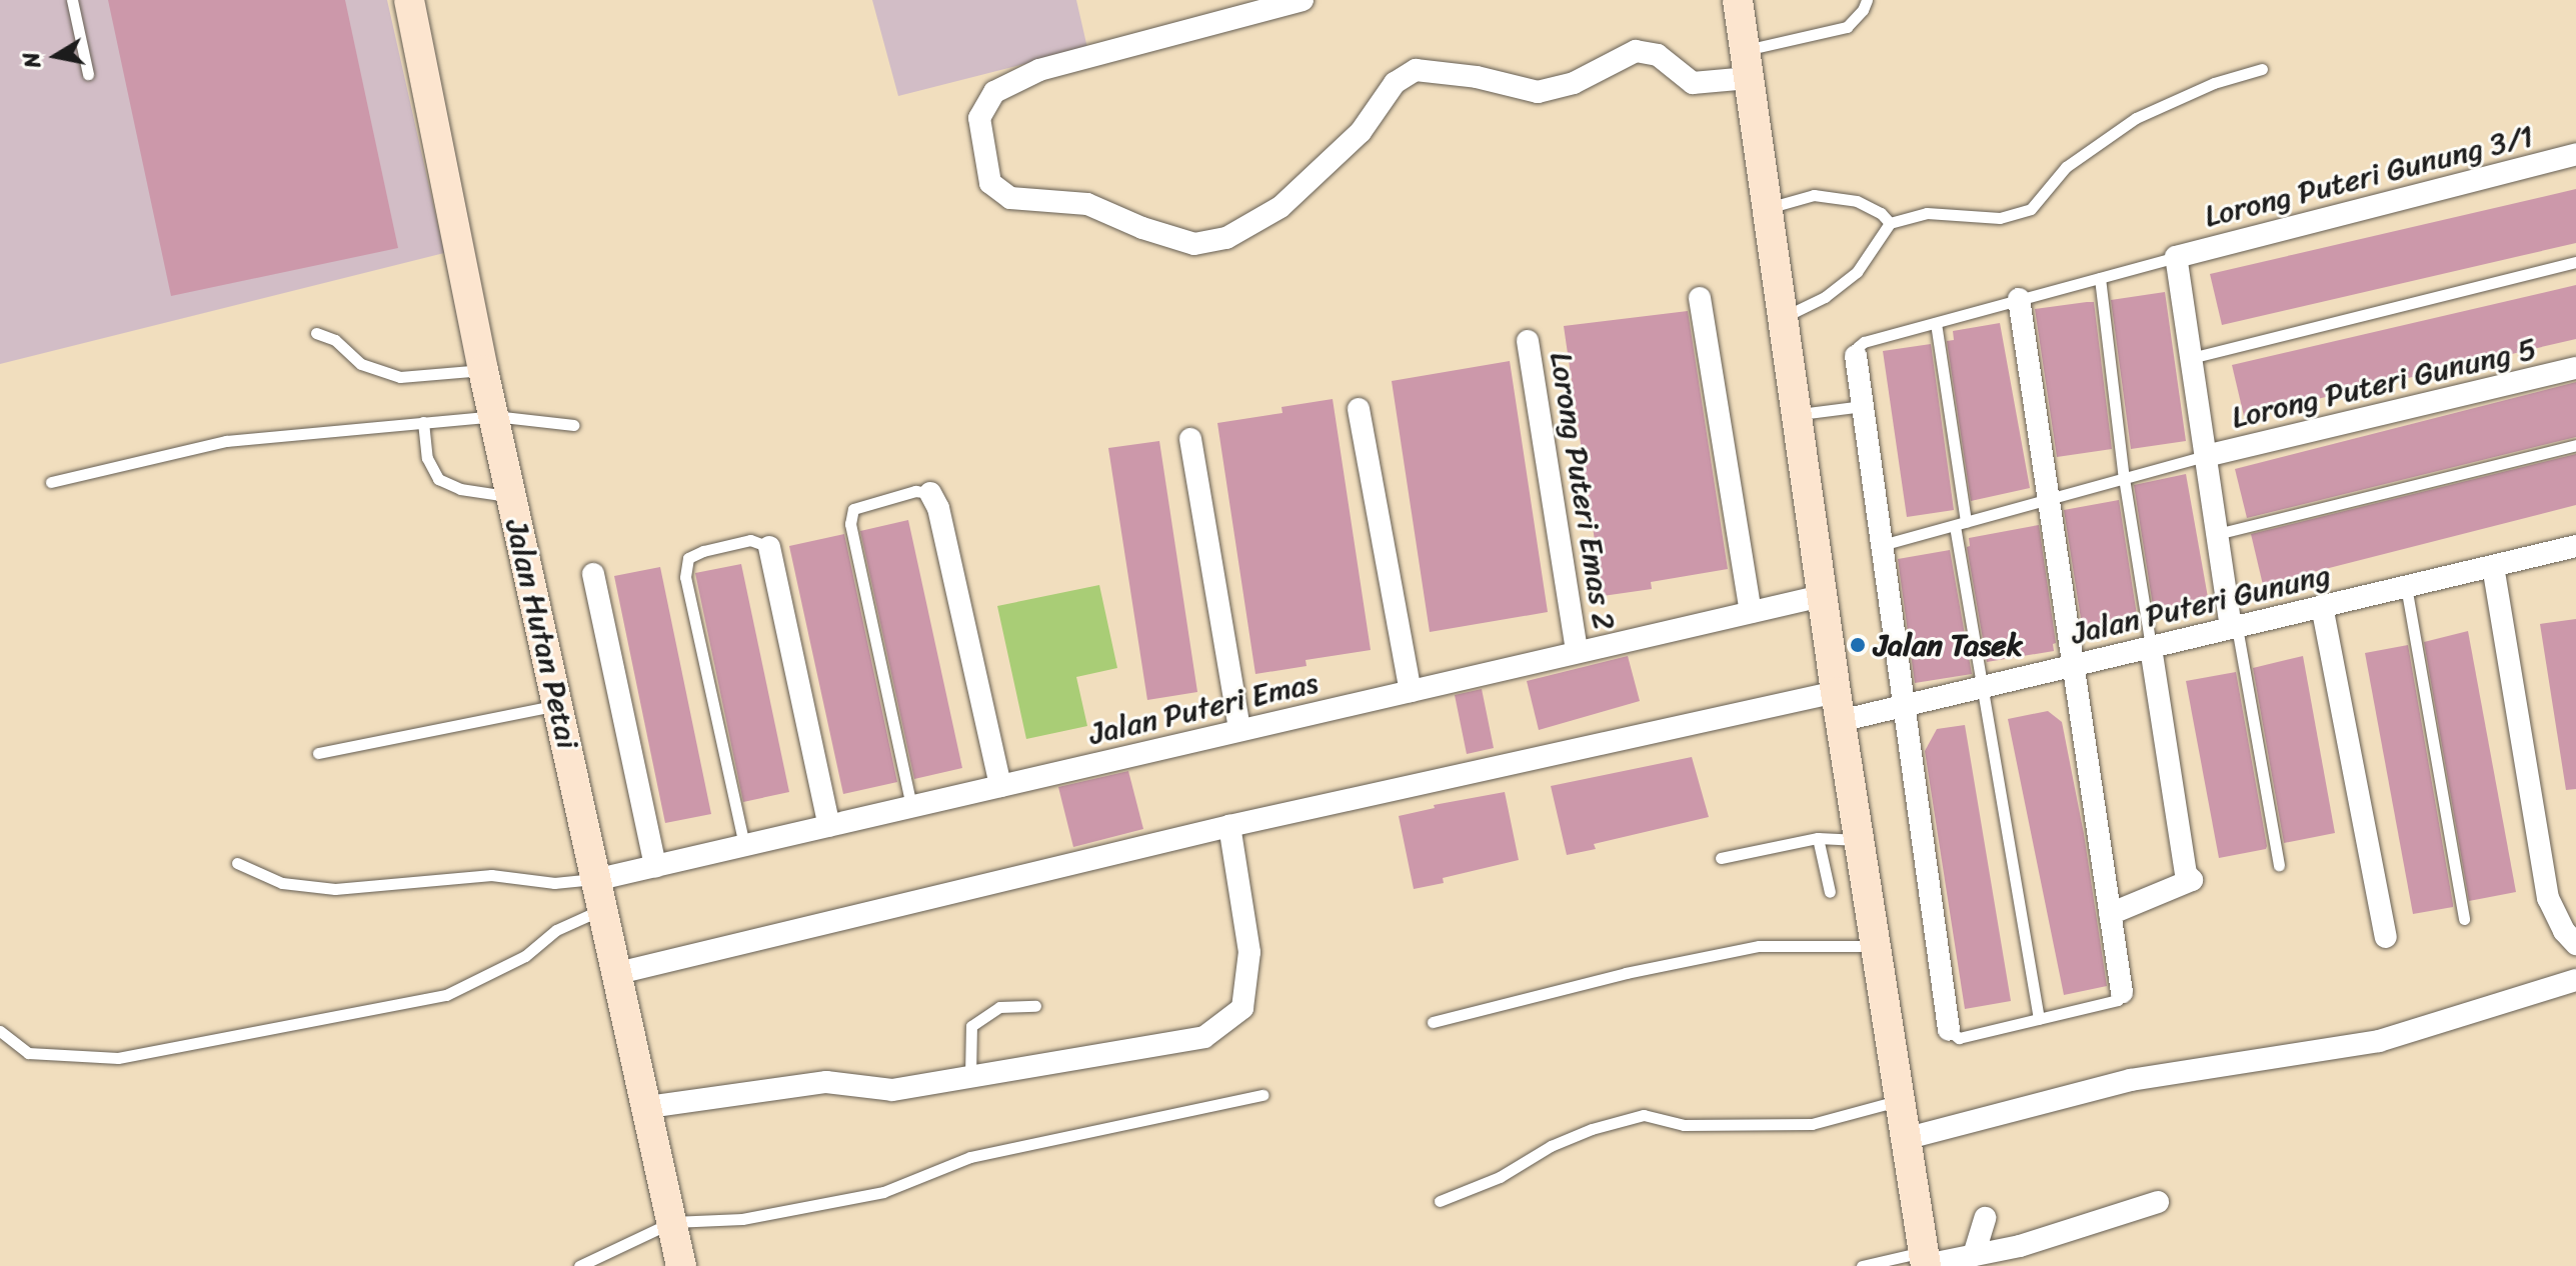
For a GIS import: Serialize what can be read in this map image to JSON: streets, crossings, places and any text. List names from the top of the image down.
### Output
{
  "streets": {
    "street": [
      "Lorong Puteri Gunung 3/1",
      "Lorong Puteri Gunung 5",
      "Lorong Puteri Emas 2",
      "Jalan Puteri Gunung",
      "Jalan Hutan Petai",
      "Jalan Puteri Emas"
    ]
  },
  "crossings": [
    ["Lorong Puteri Emas 2", "Jalan Puteri Emas"],
    ["Jalan Puteri Gunung", "Jalan Hutan Petai"],
    ["Jalan Hutan Petai", "Jalan Puteri Emas"]
  ],
  "places": ["Jalan Tasek"],
  "north": "left"
}
